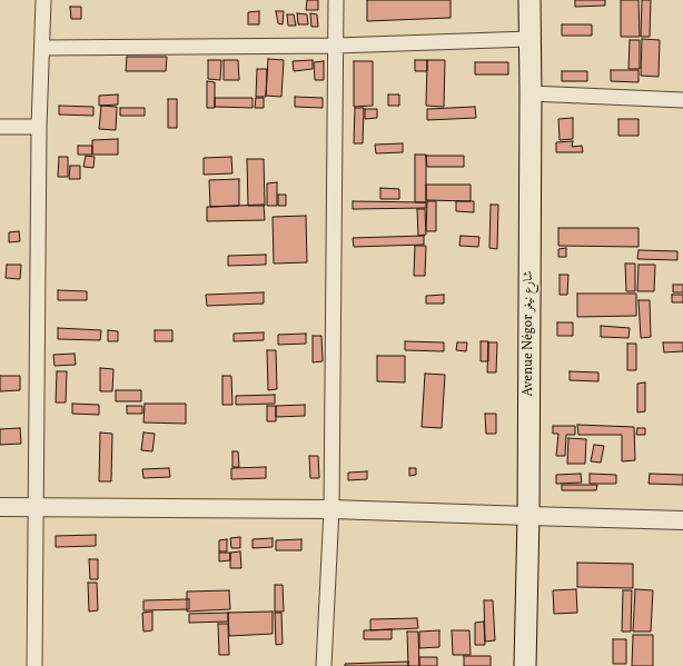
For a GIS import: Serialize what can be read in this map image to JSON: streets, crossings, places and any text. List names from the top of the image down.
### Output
{
  "streets": {
    "main road": ["Avenue Négor شارع نيغر"]
  }
}
